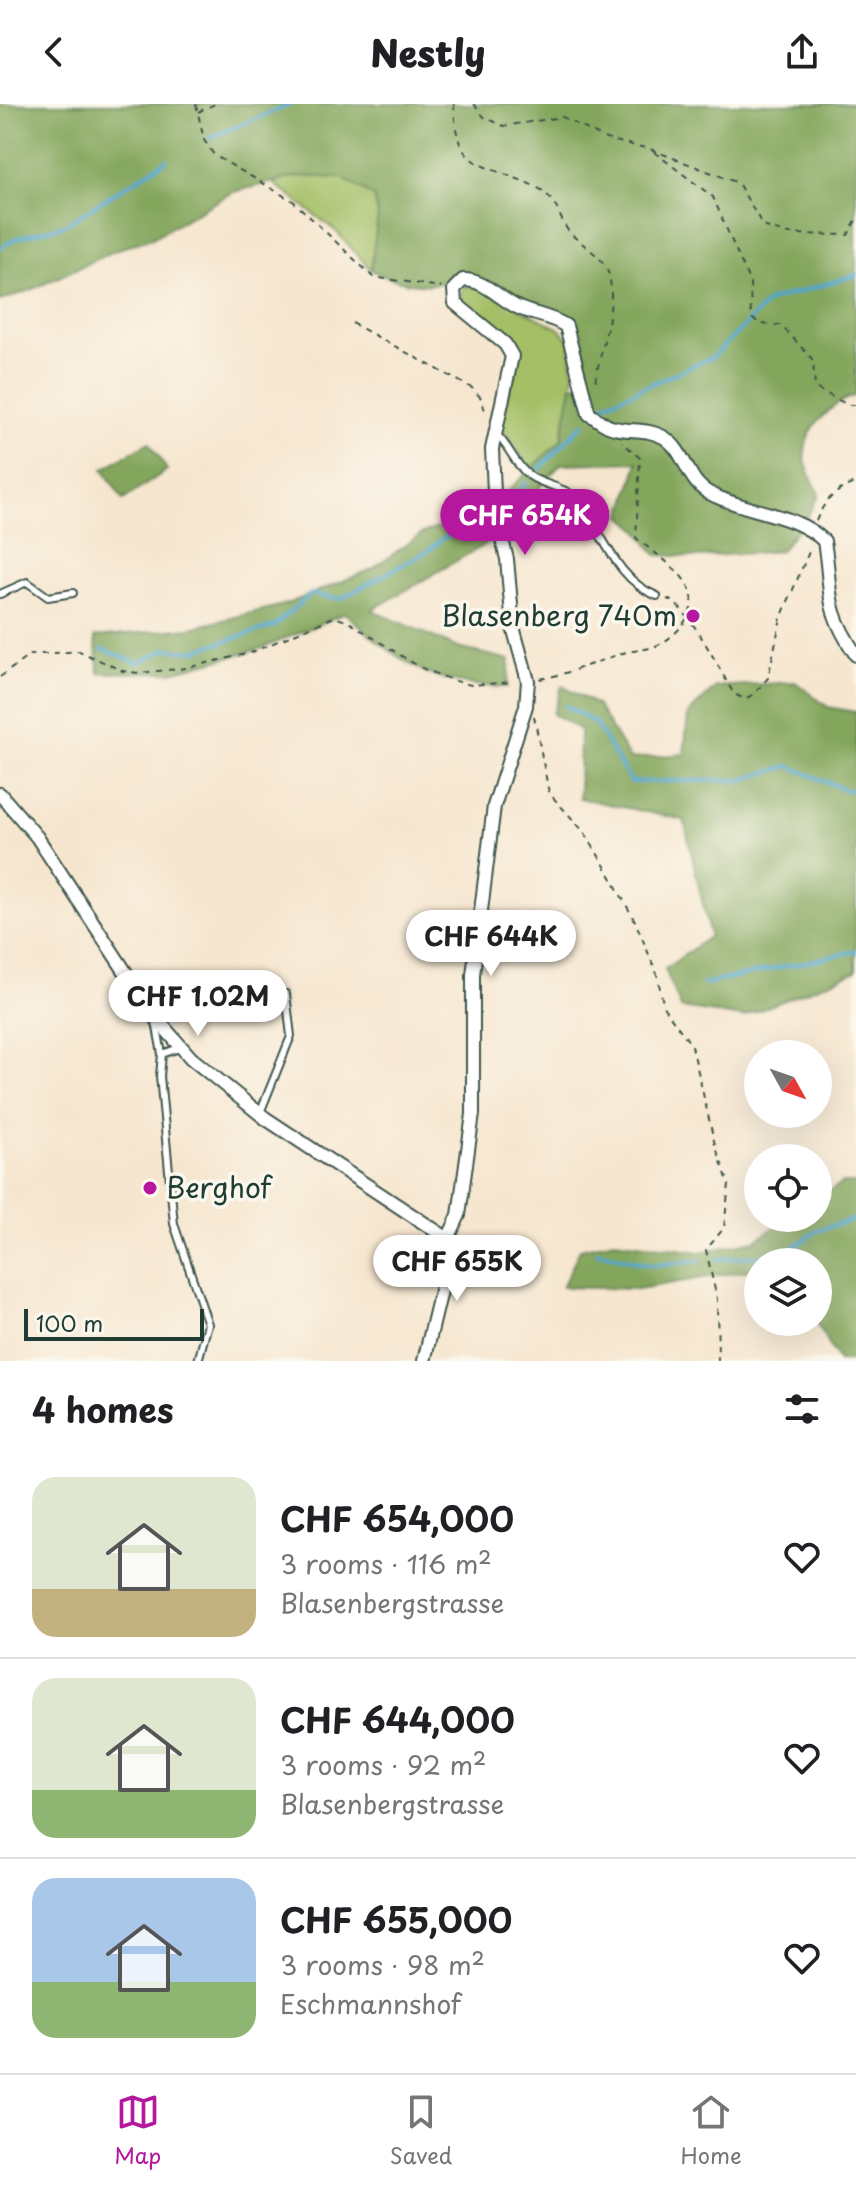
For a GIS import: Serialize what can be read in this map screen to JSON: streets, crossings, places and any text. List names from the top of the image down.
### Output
{
  "places": ["Blasenberg 740m", "Berghof"],
  "scale_bar": "100 m",
  "north": "bottom right",
  "page": {
    "header": "Nestly",
    "price": [
      "CHF 654K",
      "CHF 644K",
      "CHF 1.02M",
      "CHF 655K"
    ],
    "scale": "100 m",
    "heading": "4 homes",
    "list": [
      {
        "name": "CHF 654,000",
        "note": "3 rooms · 116 m² · Blasenbergstrasse"
      },
      {
        "name": "CHF 644,000",
        "note": "3 rooms · 92 m² · Blasenbergstrasse"
      },
      {
        "name": "CHF 655,000",
        "note": "3 rooms · 98 m² · Eschmannshof"
      }
    ],
    "tabs": ["Map", "Saved", "Home"]
  }
}
